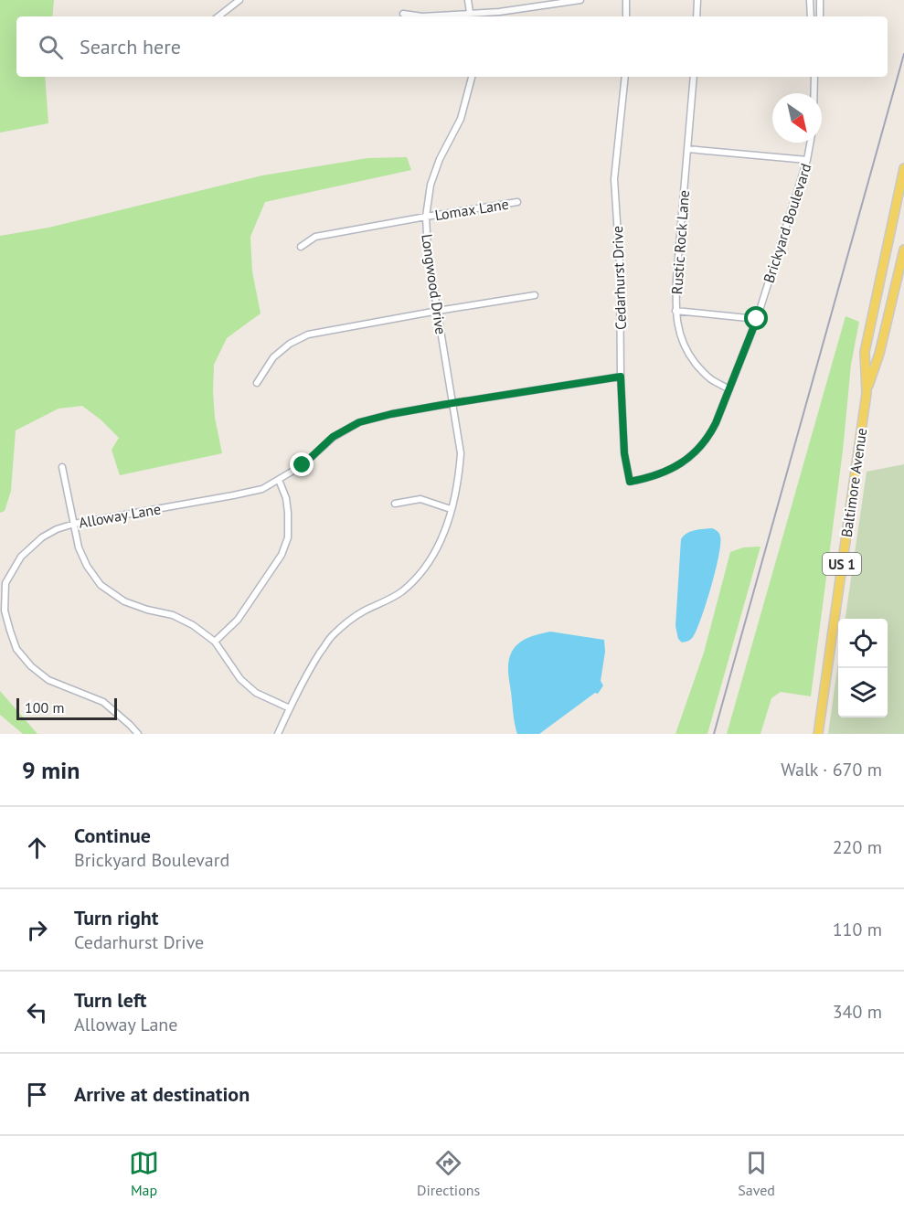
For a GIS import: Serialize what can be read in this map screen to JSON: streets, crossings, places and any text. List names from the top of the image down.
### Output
{
  "streets": {
    "main road": ["Baltimore Avenue", "US 1"],
    "street": [
      "Lomax Lane",
      "Brickyard Boulevard",
      "Rustic Rock Lane",
      "Cedarhurst Drive",
      "Longwood Drive",
      "Alloway Lane"
    ]
  },
  "crossings": [
    ["Lomax Lane", "Longwood Drive"],
    ["Brickyard Boulevard", "Rustic Rock Lane"],
    ["Brickyard Boulevard", "Cedarhurst Drive"],
    ["Cedarhurst Drive", "Alloway Lane"],
    ["Longwood Drive", "Alloway Lane"]
  ],
  "scale_bar": "100 m",
  "north": "bottom right",
  "page": {
    "search": "Search here",
    "scale": "100 m",
    "heading": ["9 min", "Walk · 670 m"],
    "list": [
      ["Continue", "Brickyard Boulevard", "220 m"],
      ["Turn right", "Cedarhurst Drive", "110 m"],
      ["Turn left", "Alloway Lane", "340 m"],
      "Arrive at destination"
    ],
    "nav": ["Map", "Directions", "Saved"]
  }
}
